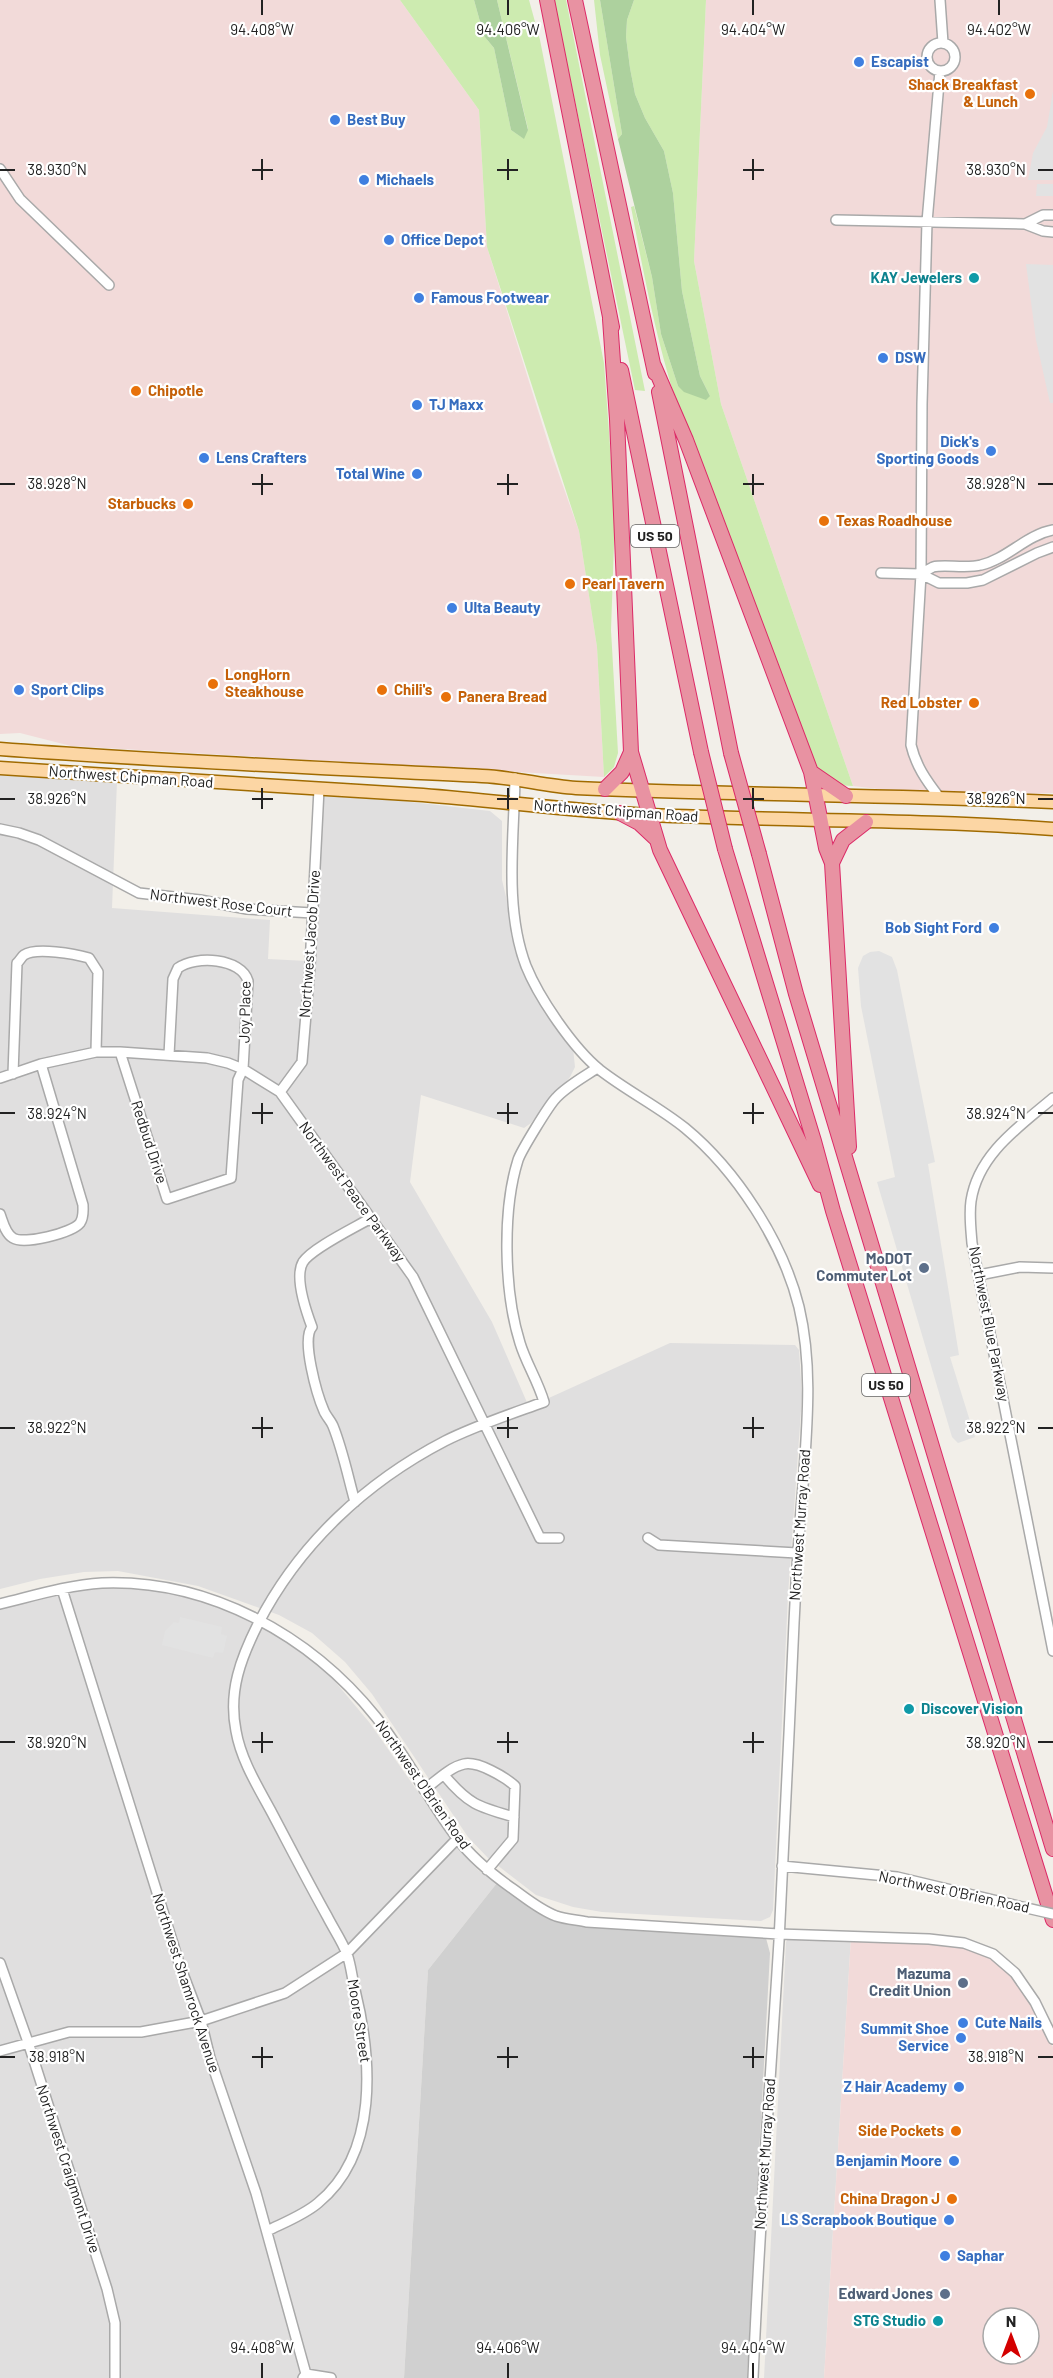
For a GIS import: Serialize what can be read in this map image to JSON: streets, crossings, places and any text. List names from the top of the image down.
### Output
{
  "streets": {
    "highway": ["US 50"],
    "main road": ["Northwest Chipman Road"],
    "street": [
      "Northwest Rose Court",
      "Northwest Jacob Drive",
      "Joy Place",
      "Redbud Drive",
      "Northwest Peace Parkway",
      "Northwest Blue Parkway",
      "Northwest Murray Road",
      "Northwest O'Brien Road",
      "Northwest Shamrock Avenue",
      "Moore Street",
      "Northwest Craigmont Drive"
    ]
  },
  "crossings": [
    ["Northwest Chipman Road", "Northwest Jacob Drive"],
    ["Northwest Chipman Road", "Northwest Murray Road"],
    ["Northwest Rose Court", "Northwest Jacob Drive"],
    ["Northwest Jacob Drive", "Northwest Peace Parkway"],
    ["Joy Place", "Redbud Drive"],
    ["Joy Place", "Northwest Peace Parkway"],
    ["Redbud Drive", "Northwest Peace Parkway"],
    ["Northwest Peace Parkway", "Moore Street"],
    ["Northwest Murray Road", "Northwest O'Brien Road"],
    ["Northwest Murray Road", "Moore Street"],
    ["Northwest O'Brien Road", "Northwest Shamrock Avenue"],
    ["Northwest O'Brien Road", "Moore Street"],
    ["Northwest Shamrock Avenue", "Moore Street"]
  ],
  "places": [
    "Escapist",
    "Shack Breakfast & Lunch",
    "Best Buy",
    "Michaels",
    "Office Depot",
    "KAY Jewelers",
    "Famous Footwear",
    "DSW",
    "Chipotle",
    "TJ Maxx",
    "Dick's Sporting Goods",
    "Lens Crafters",
    "Total Wine",
    "Starbucks",
    "Texas Roadhouse",
    "Pearl Tavern",
    "Ulta Beauty",
    "LongHorn Steakhouse",
    "Sport Clips",
    "Chili's",
    "Panera Bread",
    "Red Lobster",
    "Bob Sight Ford",
    "MoDOT Commuter Lot",
    "Discover Vision",
    "Mazuma Credit Union",
    "Cute Nails",
    "Summit Shoe Service",
    "Z Hair Academy",
    "Side Pockets",
    "Benjamin Moore",
    "China Dragon J",
    "LS Scrapbook Boutique",
    "Saphar",
    "Edward Jones",
    "STG Studio"
  ],
  "north": "top",
  "coordinates": [
    "94.408°W",
    "94.406°W",
    "94.404°W",
    "94.402°W",
    "38.930°N",
    "38.928°N",
    "38.926°N",
    "38.924°N",
    "38.922°N",
    "38.920°N",
    "38.918°N"
  ]
}
